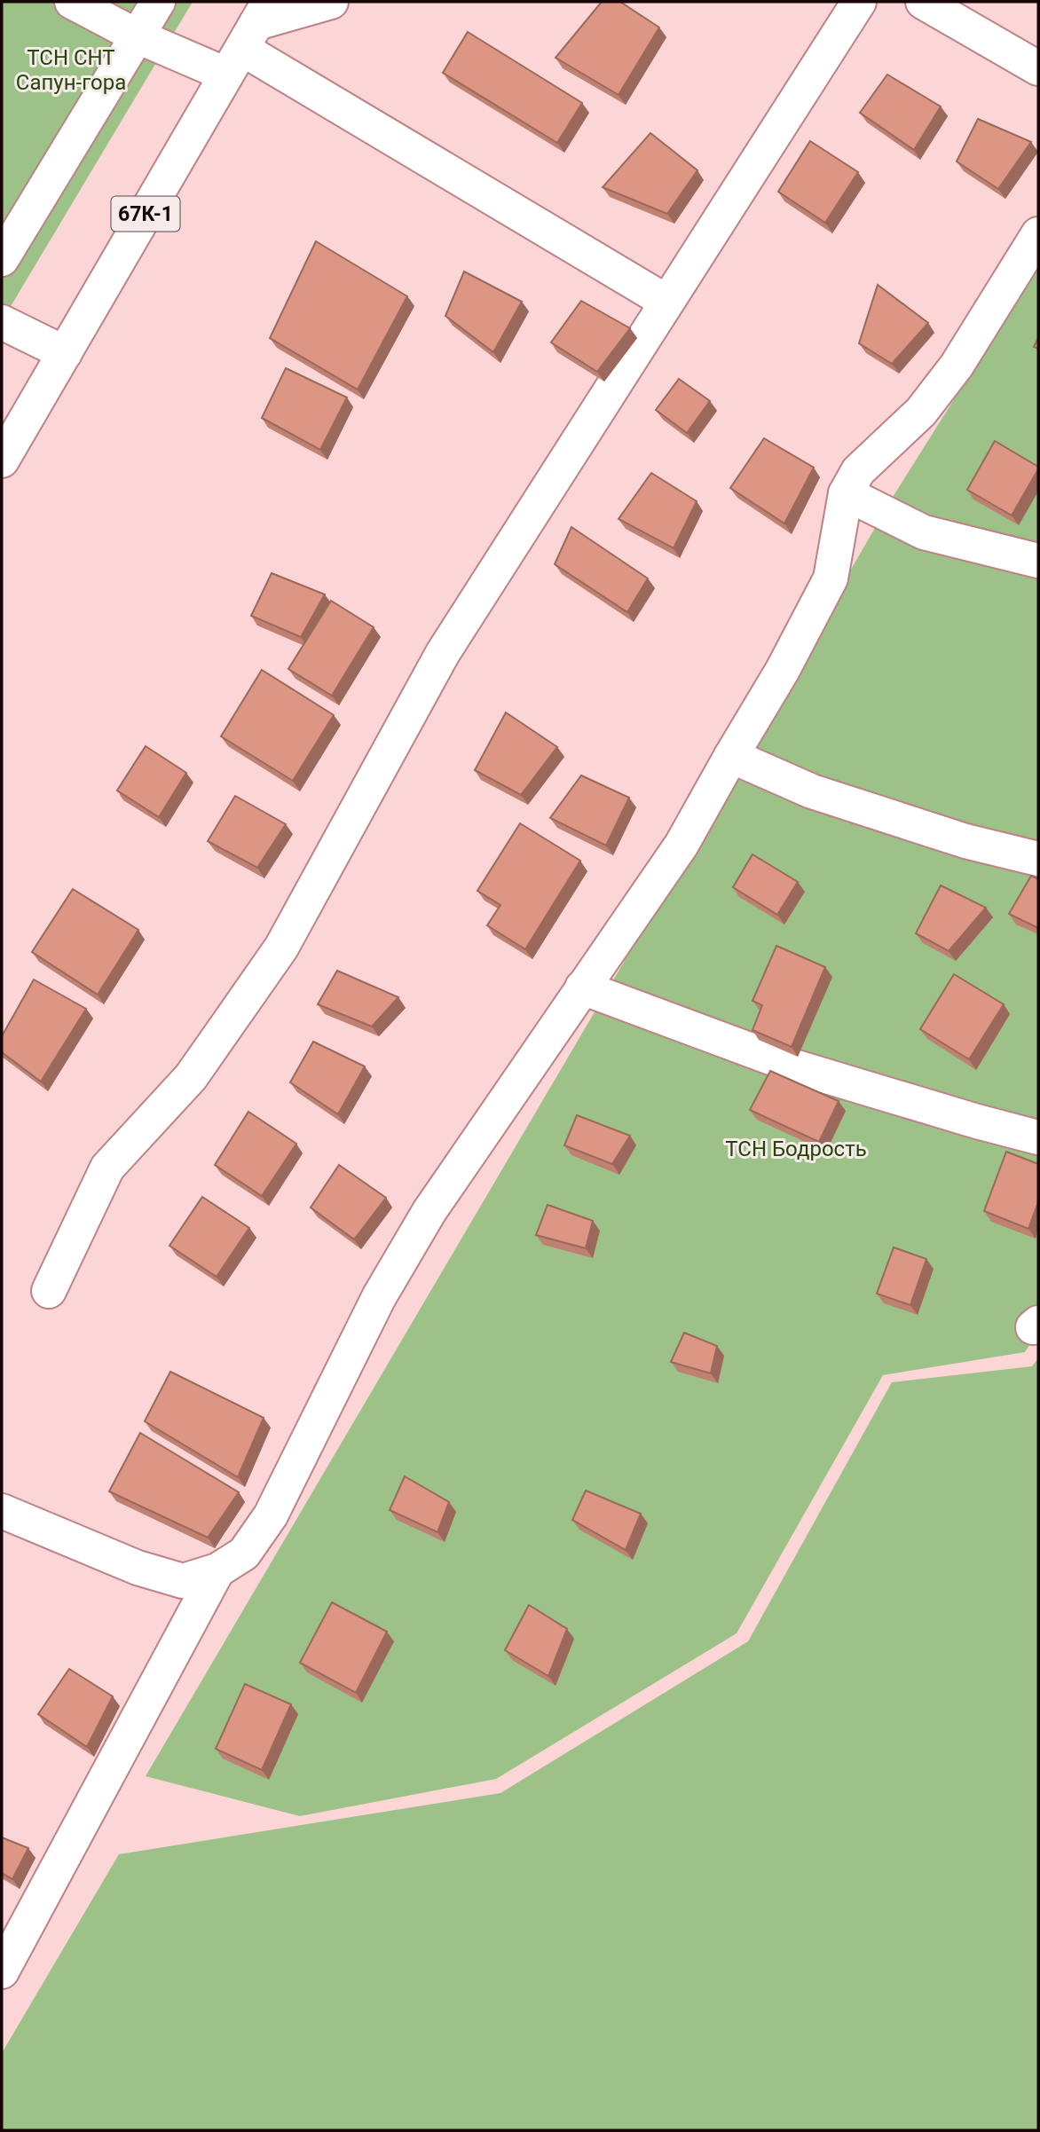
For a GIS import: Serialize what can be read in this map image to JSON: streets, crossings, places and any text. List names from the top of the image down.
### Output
{
  "streets": {
    "street": ["67К-1"]
  },
  "parks": ["ТСН СНТ Сапун-гора", "ТСН Бодрость"]
}
